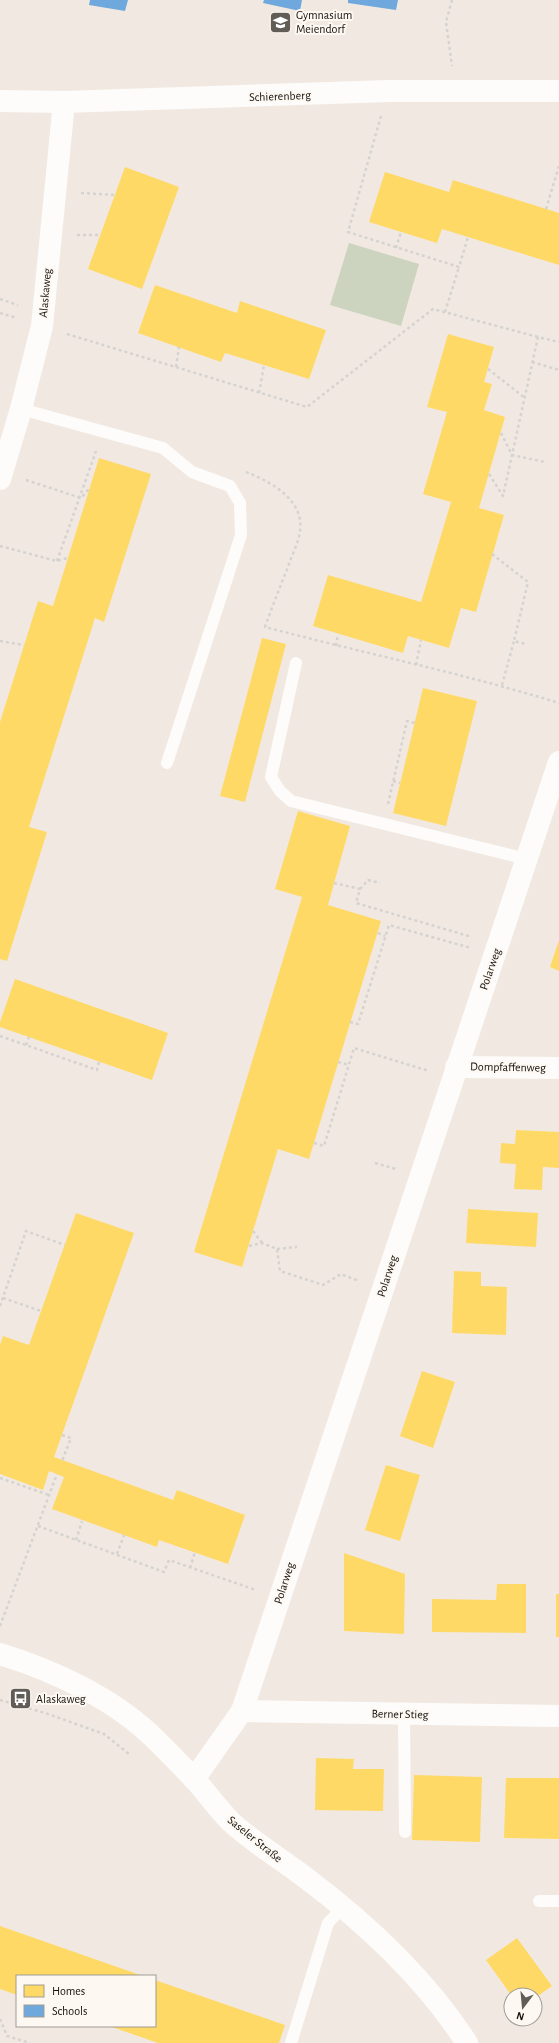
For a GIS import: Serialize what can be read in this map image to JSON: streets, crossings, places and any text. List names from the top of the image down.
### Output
{
  "streets": {
    "street": [
      "Schierenberg",
      "Alaskaweg",
      "Polarweg",
      "Dompfaffenweg",
      "Berner Stieg",
      "Saseler Straße"
    ]
  },
  "crossings": [
    ["Schierenberg", "Alaskaweg"],
    ["Polarweg", "Dompfaffenweg"],
    ["Polarweg", "Berner Stieg"],
    ["Polarweg", "Saseler Straße"]
  ],
  "places": {
    "school or university": ["Gymnasium Meiendorf"],
    "bus stop": ["Alaskaweg"]
  },
  "legend": ["Homes", "Schools"],
  "north": "bottom"
}
